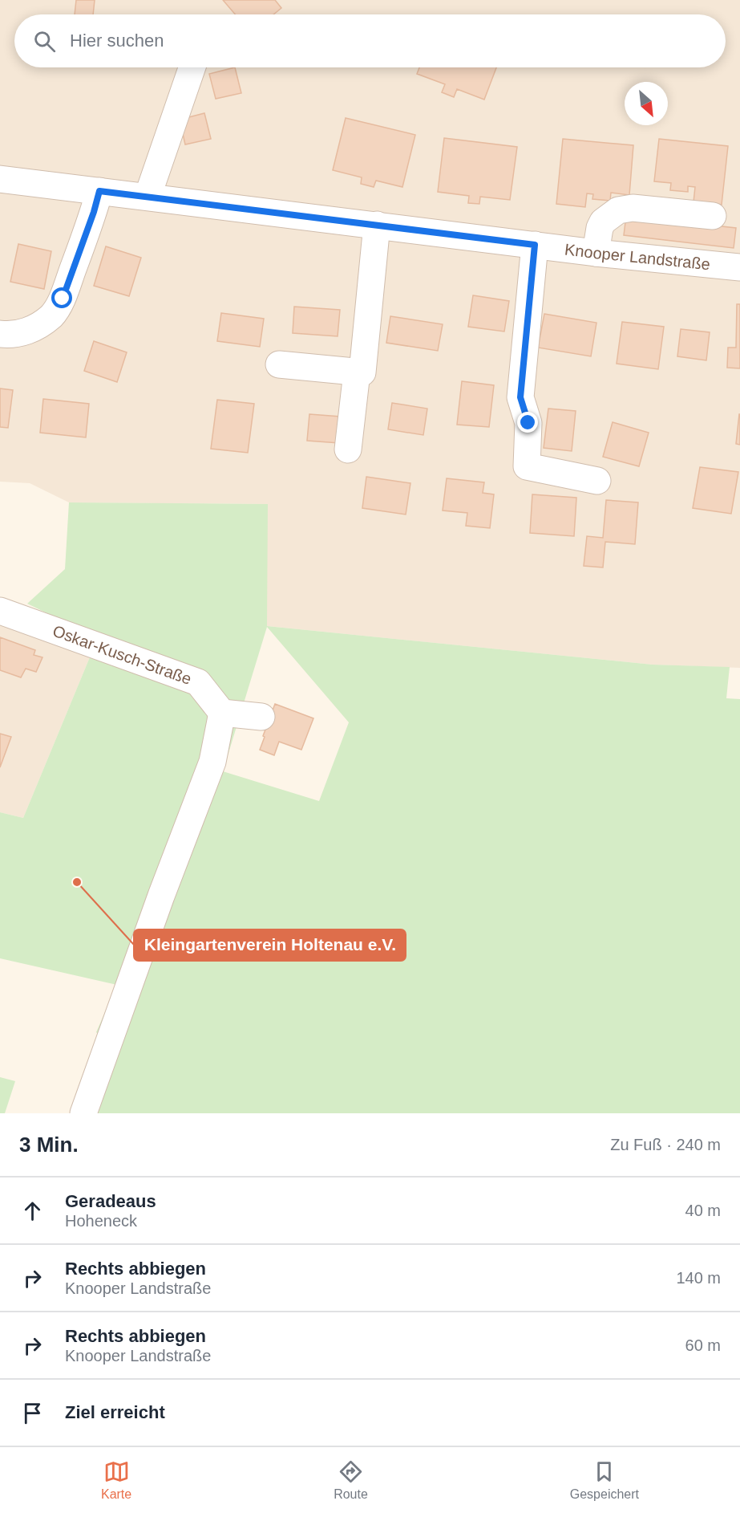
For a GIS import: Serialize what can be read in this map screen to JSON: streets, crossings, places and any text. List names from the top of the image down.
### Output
{
  "streets": {
    "street": ["Knooper Landstraße", "Oskar-Kusch-Straße"]
  },
  "places": ["Kleingartenverein Holtenau e.V."],
  "north": "bottom right",
  "page": {
    "search": "Hier suchen",
    "heading": ["3 Min.", "Zu Fuß · 240 m"],
    "list": [
      ["Geradeaus", "Hoheneck", "40 m"],
      ["Rechts abbiegen", "Knooper Landstraße", "140 m"],
      ["Rechts abbiegen", "Knooper Landstraße", "60 m"],
      "Ziel erreicht"
    ],
    "nav": ["Karte", "Route", "Gespeichert"]
  }
}
